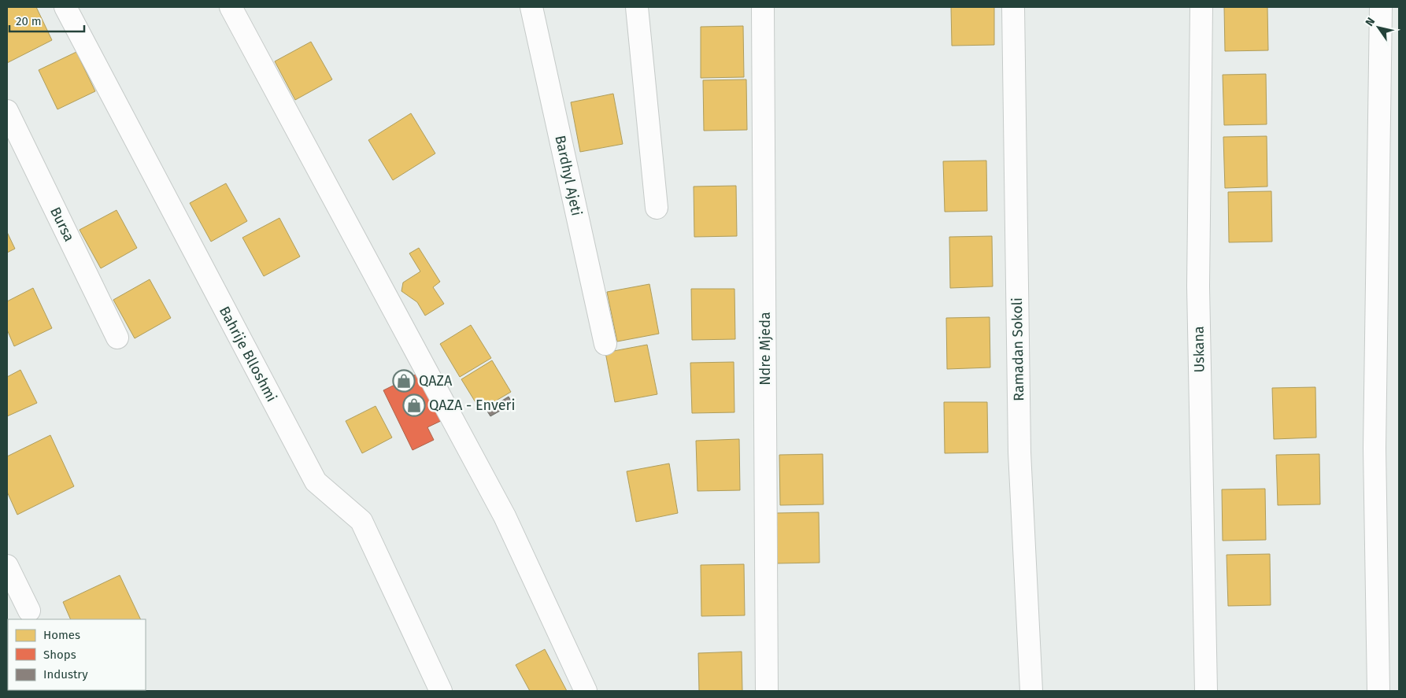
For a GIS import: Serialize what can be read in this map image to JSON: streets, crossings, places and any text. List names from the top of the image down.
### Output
{
  "streets": {
    "street": [
      "Bardhyl Ajeti",
      "Bursa",
      "Ndre Mjeda",
      "Ramadan Sokoli",
      "Uskana",
      "Bahrije Blloshmi"
    ]
  },
  "places": {
    "shop": ["QAZA", "QAZA - Enveri"]
  },
  "legend": ["Homes", "Shops", "Industry"],
  "scale_bar": "20 m",
  "north": "top left"
}
